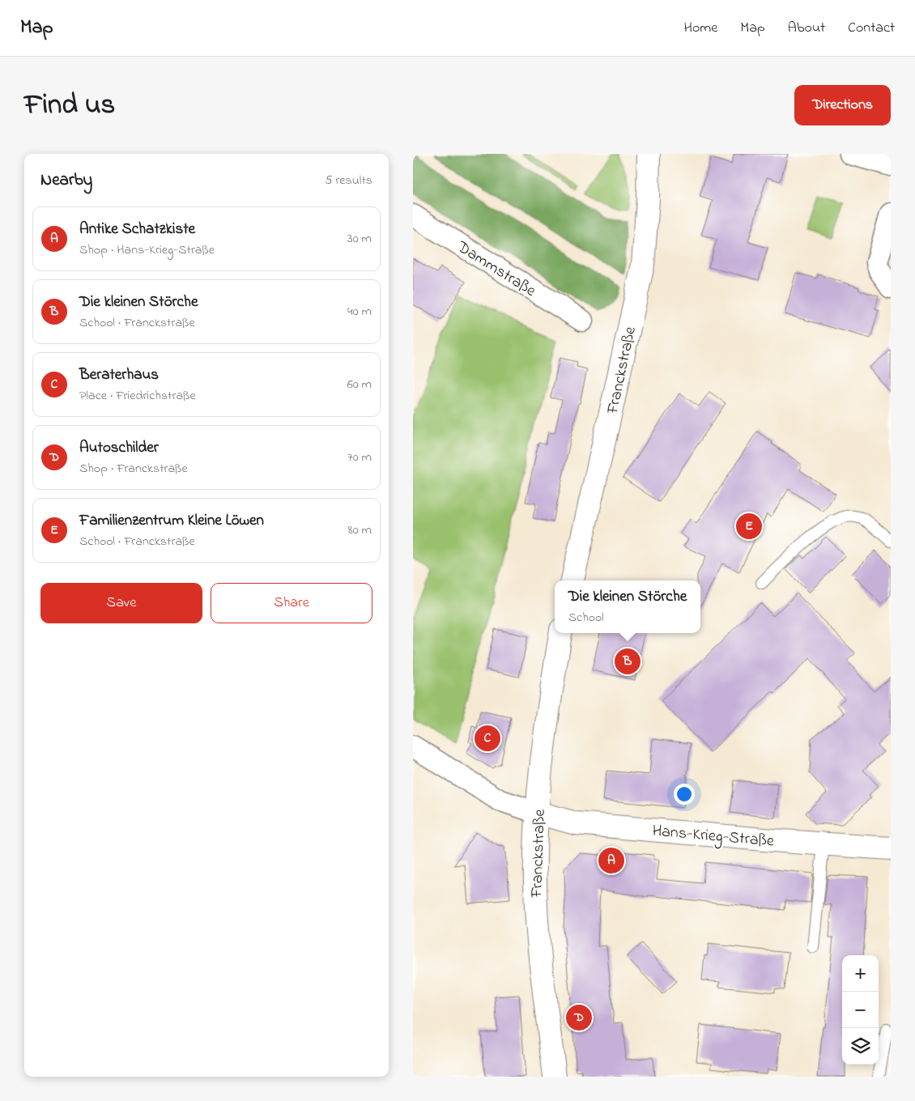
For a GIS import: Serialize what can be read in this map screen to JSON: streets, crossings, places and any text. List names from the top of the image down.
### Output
{
  "streets": {
    "street": ["Dammstraße", "Franckstraße", "Hans-Krieg-Straße"]
  },
  "crossings": [
    ["Franckstraße", "Hans-Krieg-Straße"]
  ],
  "page": {
    "header": "Map",
    "nav": [
      "Home",
      "Map",
      "About",
      "Contact"
    ],
    "title": "Find us",
    "buttons": [
      "Directions",
      ["Save", "Share"]
    ],
    "heading": ["Nearby", "5 results"],
    "list": [
      {
        "mark": "A",
        "name": "Antike Schatzkiste",
        "note": "Shop · Hans-Krieg-Straße",
        "value": "30 m"
      },
      {
        "mark": "B",
        "name": "Die kleinen Störche",
        "note": "School · Franckstraße",
        "value": "40 m"
      },
      {
        "mark": "C",
        "name": "Beraterhaus",
        "note": "Place · Friedrichstraße",
        "value": "60 m"
      },
      {
        "mark": "D",
        "name": "Autoschilder",
        "note": "Shop · Franckstraße",
        "value": "70 m"
      },
      {
        "mark": "E",
        "name": "Familienzentrum Kleine Löwen",
        "note": "School · Franckstraße",
        "value": "80 m"
      }
    ],
    "pins": [
      "E",
      "B",
      "C",
      "A",
      "D"
    ],
    "popup": ["Die kleinen Störche", "School"],
    "map_buttons": ["+", "−"]
  }
}
